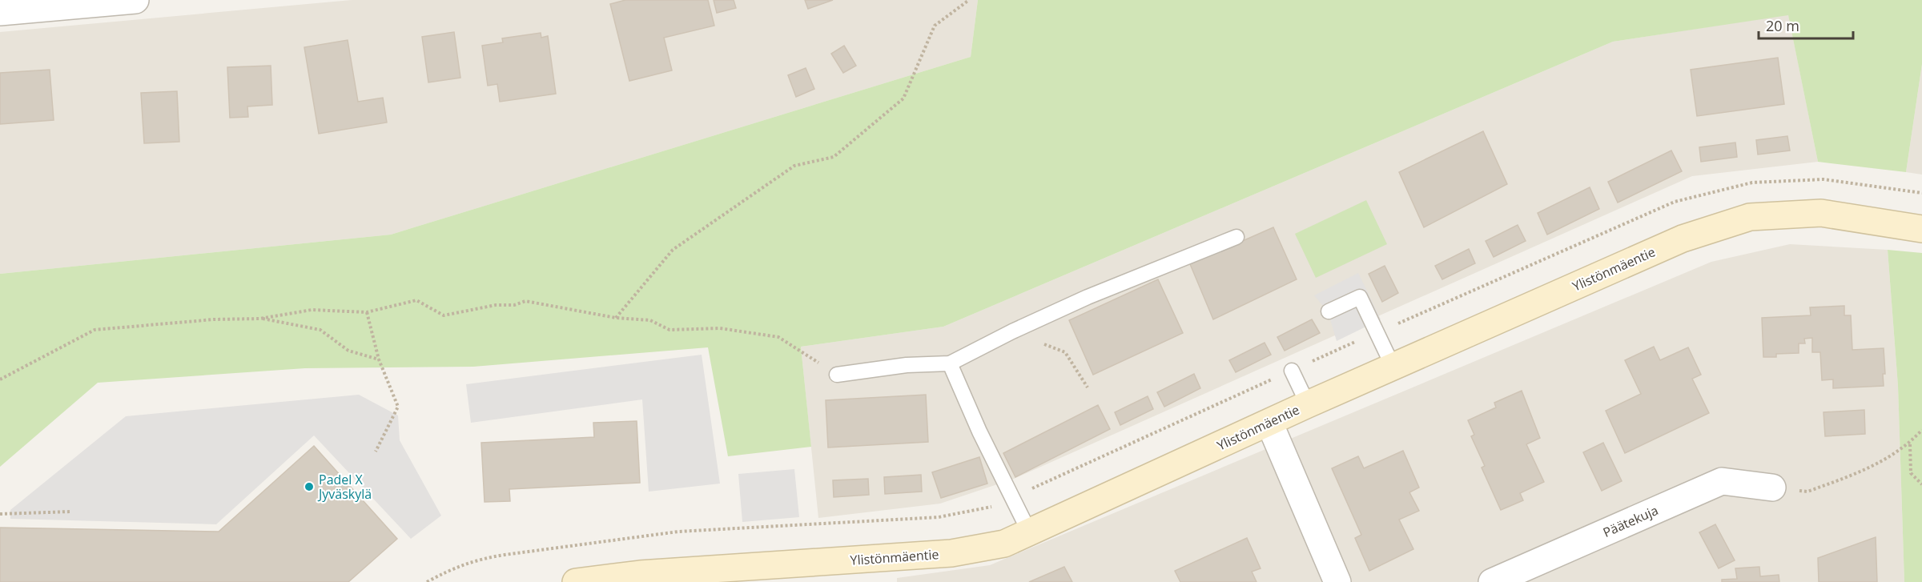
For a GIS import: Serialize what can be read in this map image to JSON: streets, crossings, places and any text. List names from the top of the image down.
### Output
{
  "streets": {
    "street": ["Ylistönmäentie", "Päätekuja"]
  },
  "places": ["Padel X Jyväskylä"],
  "scale_bar": "20 m"
}
